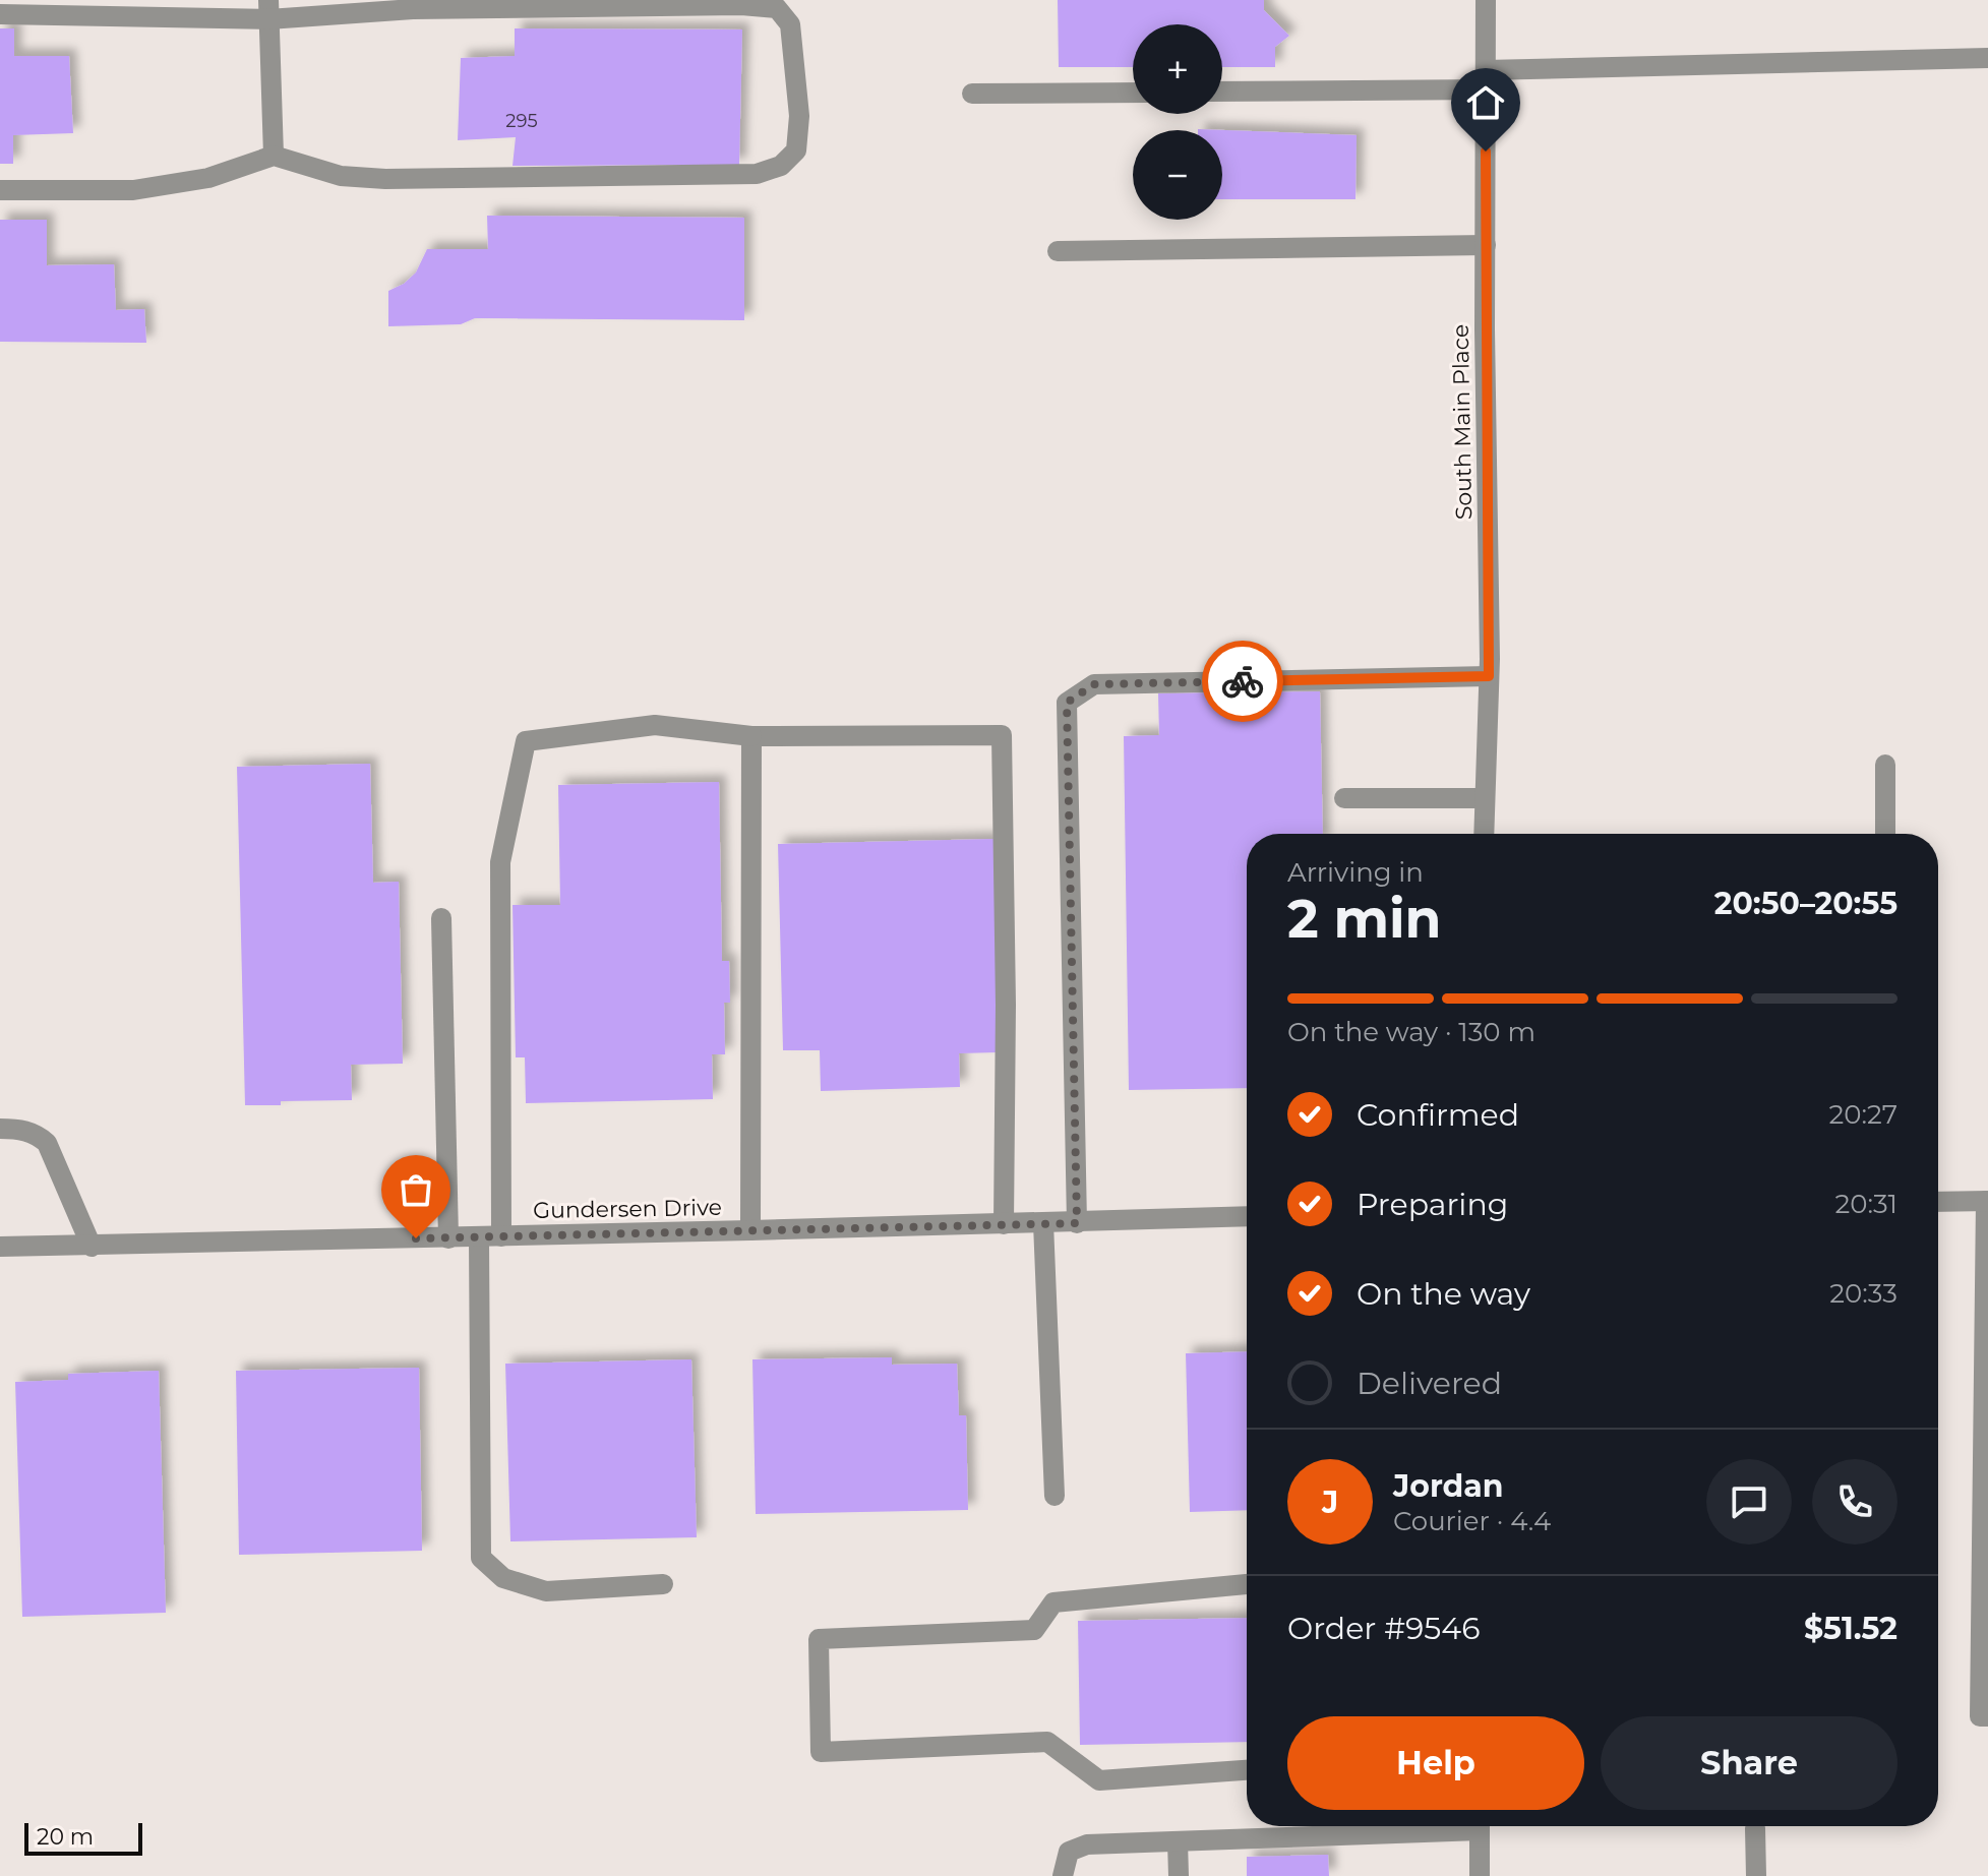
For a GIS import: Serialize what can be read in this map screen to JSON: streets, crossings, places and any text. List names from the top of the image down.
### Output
{
  "streets": {
    "street": ["South Main Place", "Gundersen Drive"]
  },
  "house_numbers": ["295"],
  "scale_bar": "20 m",
  "page": {
    "map_buttons": ["+", "−"],
    "heading": ["2 min", "Arriving in", "20:50–20:55"],
    "panel": [
      "Jordan",
      "Courier · 4.4",
      "Order #9546",
      "$51.52"
    ],
    "bar": "On the way · 130 m",
    "list": [
      ["Confirmed", "20:27"],
      ["Preparing", "20:31"],
      ["On the way", "20:33"],
      "Delivered"
    ],
    "round": "J",
    "buttons": ["Help", "Share"],
    "scale": "20 m"
  }
}
